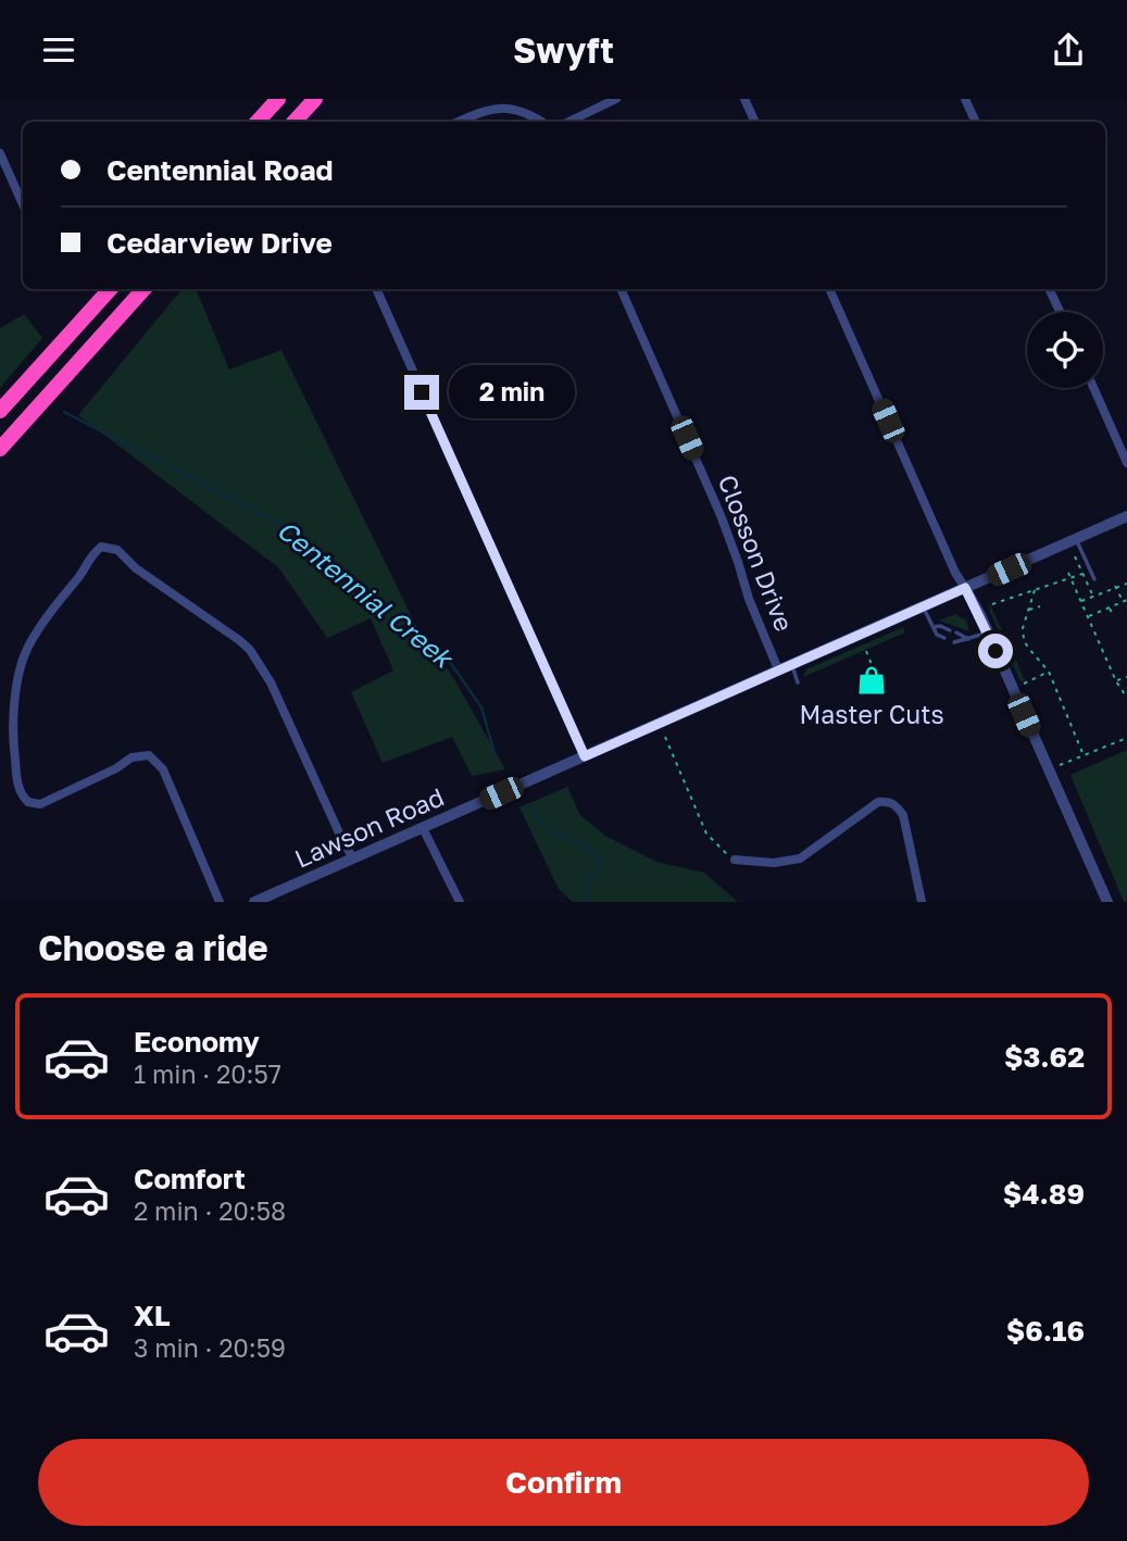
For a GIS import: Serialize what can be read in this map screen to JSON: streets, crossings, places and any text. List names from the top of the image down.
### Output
{
  "streets": {
    "street": ["Closson Drive", "Lawson Road"]
  },
  "crossings": [
    ["Closson Drive", "Lawson Road"]
  ],
  "water": ["Centennial Creek"],
  "places": {
    "shop": ["Master Cuts"]
  },
  "page": {
    "header": "Swyft",
    "banner": ["Centennial Road", "Cedarview Drive"],
    "bubble": "2 min",
    "heading": "Choose a ride",
    "list": [
      {
        "name": "Economy",
        "note": "1 min · 20:57",
        "value": "$3.62"
      },
      {
        "name": "Comfort",
        "note": "2 min · 20:58",
        "value": "$4.89"
      },
      {
        "name": "XL",
        "note": "3 min · 20:59",
        "value": "$6.16"
      }
    ],
    "buttons": "Confirm"
  }
}
